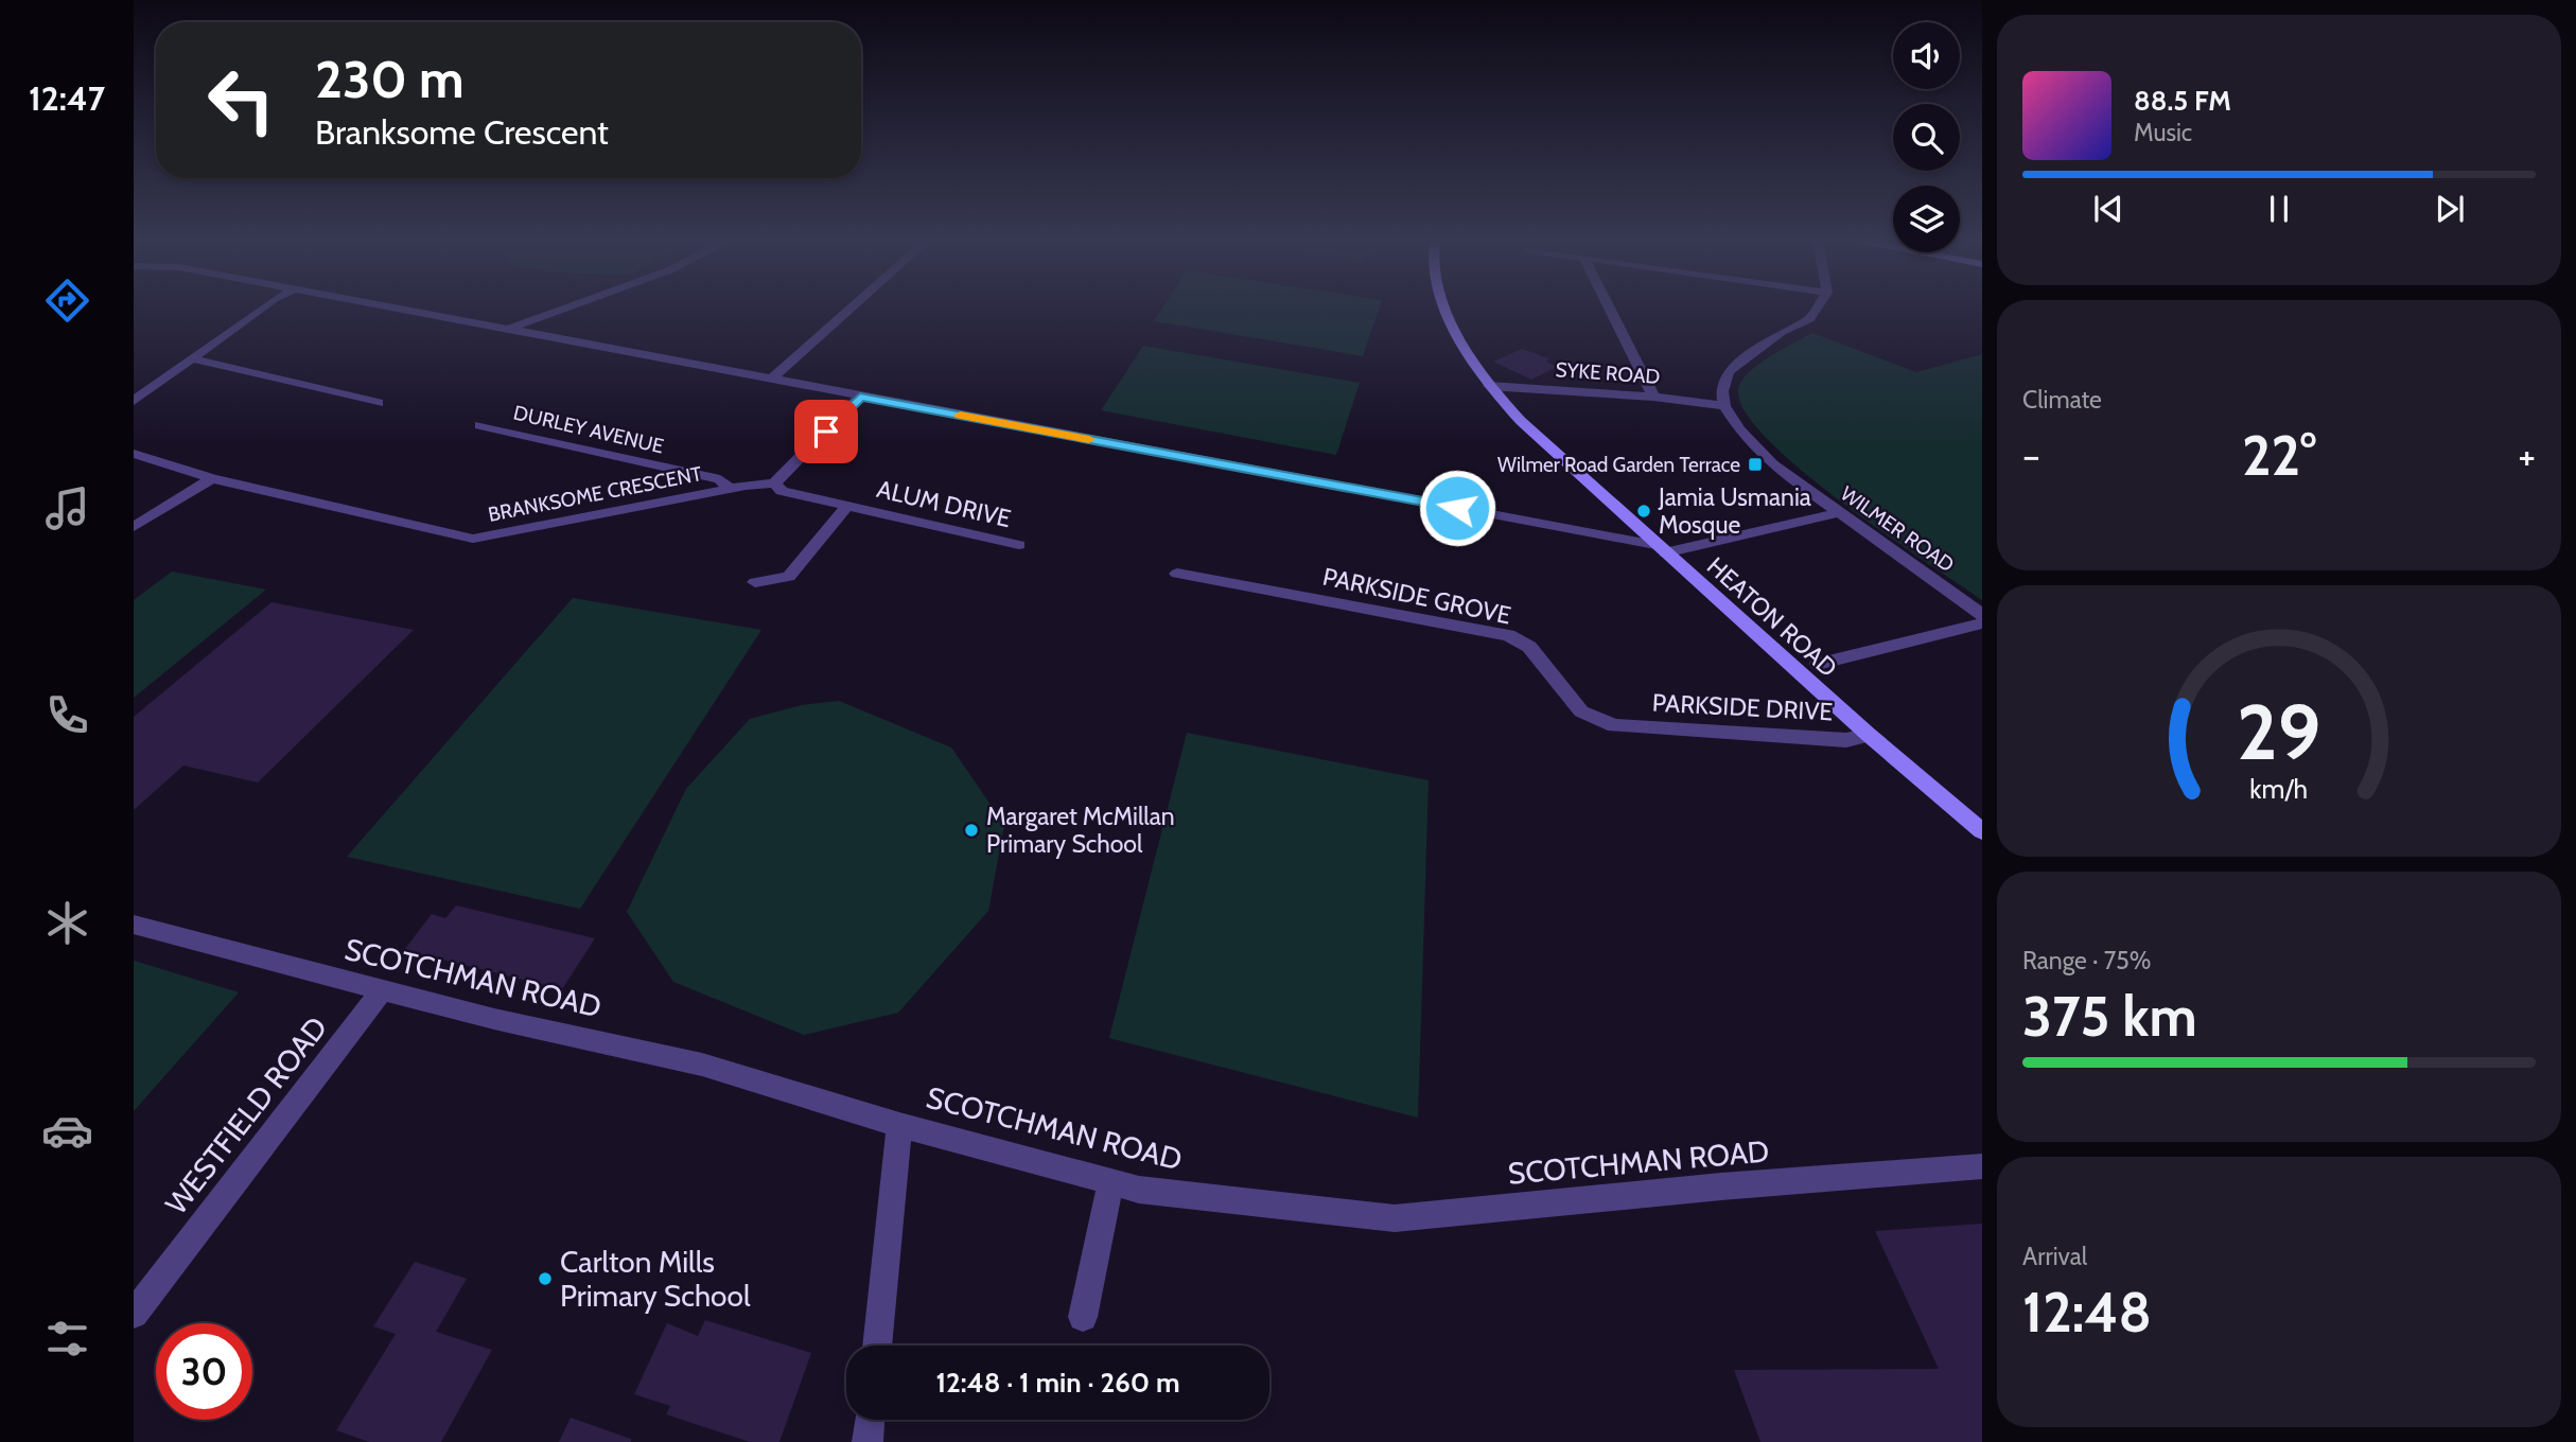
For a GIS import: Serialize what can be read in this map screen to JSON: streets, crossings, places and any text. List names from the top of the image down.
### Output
{
  "streets": {
    "street": [
      "SYKE ROAD",
      "DURLEY AVENUE",
      "BRANKSOME CRESCENT",
      "ALUM DRIVE",
      "WILMER ROAD",
      "PARKSIDE GROVE",
      "HEATON ROAD",
      "PARKSIDE DRIVE",
      "SCOTCHMAN ROAD",
      "WESTFIELD ROAD"
    ]
  },
  "crossings": [
    ["SYKE ROAD", "WILMER ROAD"],
    ["SYKE ROAD", "HEATON ROAD"],
    ["DURLEY AVENUE", "BRANKSOME CRESCENT"],
    ["BRANKSOME CRESCENT", "ALUM DRIVE"],
    ["PARKSIDE GROVE", "PARKSIDE DRIVE"],
    ["HEATON ROAD", "PARKSIDE DRIVE"],
    ["SCOTCHMAN ROAD", "WESTFIELD ROAD"]
  ],
  "places": {
    "transit": ["Wilmer Road Garden Terrace"],
    "other": ["Jamia Usmania Mosque", "Margaret McMillan Primary School", "Carlton Mills Primary School"]
  },
  "page": {
    "tabs": "12:47",
    "turn": ["230 m", "Branksome Crescent"],
    "song": ["88.5 FM", "Music"],
    "tile": [
      "Climate",
      ["Range · 75%", "375 km"],
      ["Arrival", "12:48"]
    ],
    "heat": ["−", "22°", "+"],
    "limit": "30",
    "trip": "12:48 · 1 min · 260 m",
    "gauge": ["29", "km/h"]
  }
}
